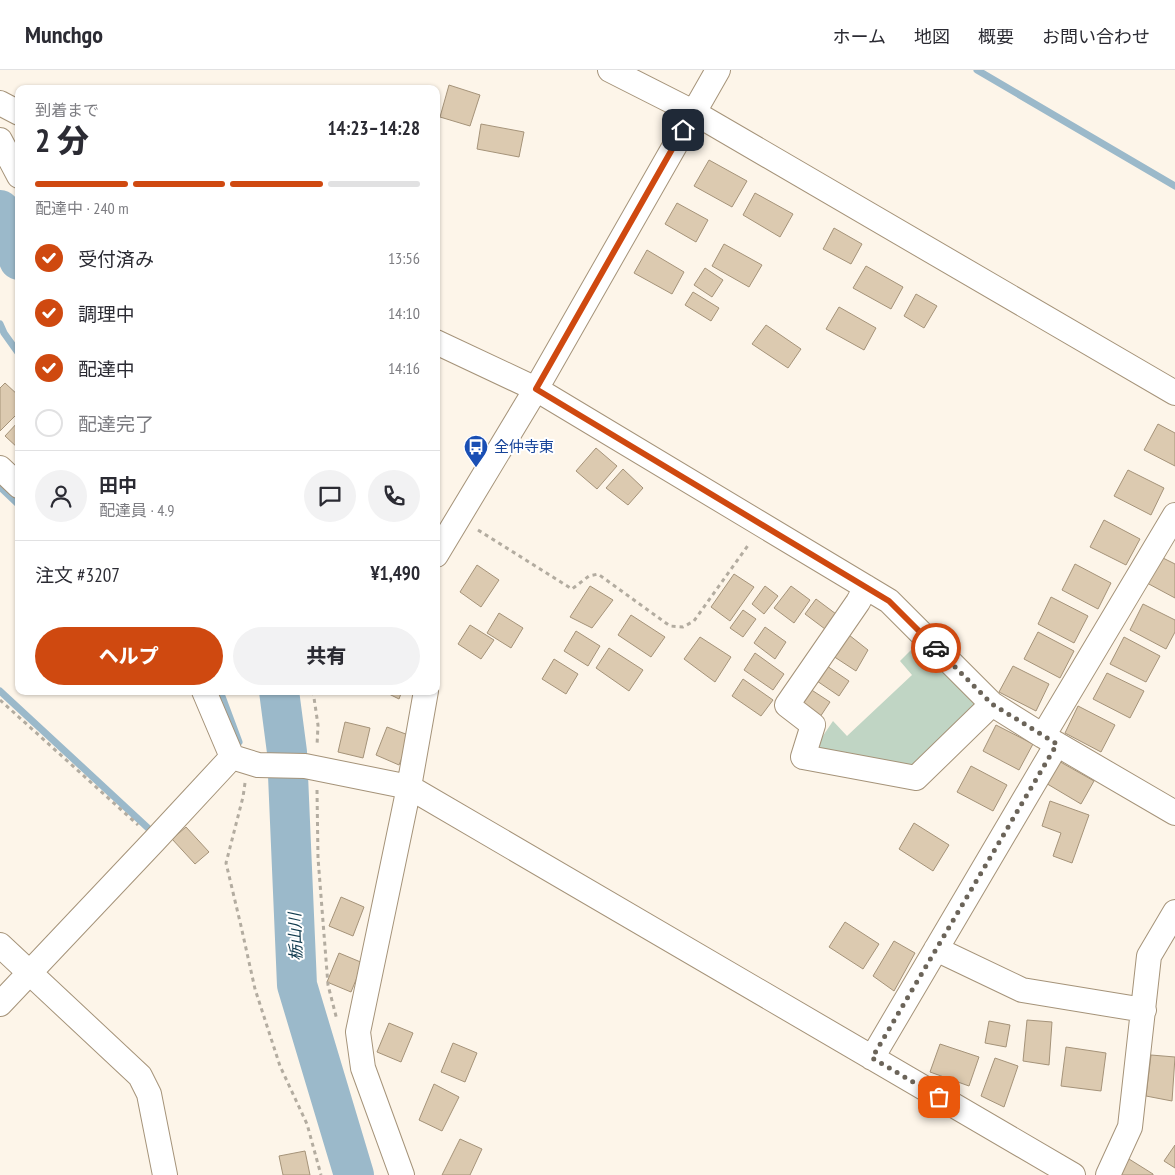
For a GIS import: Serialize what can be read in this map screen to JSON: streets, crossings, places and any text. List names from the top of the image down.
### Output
{
  "water": ["栃山川"],
  "places": {
    "bus stop": ["全仲寺東"]
  },
  "page": {
    "header": "Munchgo",
    "nav": [
      "ホーム",
      "地図",
      "概要",
      "お問い合わせ"
    ],
    "heading": ["2 分", "到着まで", "14:23–14:28"],
    "panel": [
      "田中",
      "配達員 · 4.9",
      "注文 #3207",
      "¥1,490"
    ],
    "bar": "配達中 · 240 m",
    "list": [
      ["受付済み", "13:56"],
      ["調理中", "14:10"],
      ["配達中", "14:16"],
      "配達完了"
    ],
    "buttons": ["ヘルプ", "共有"]
  }
}
